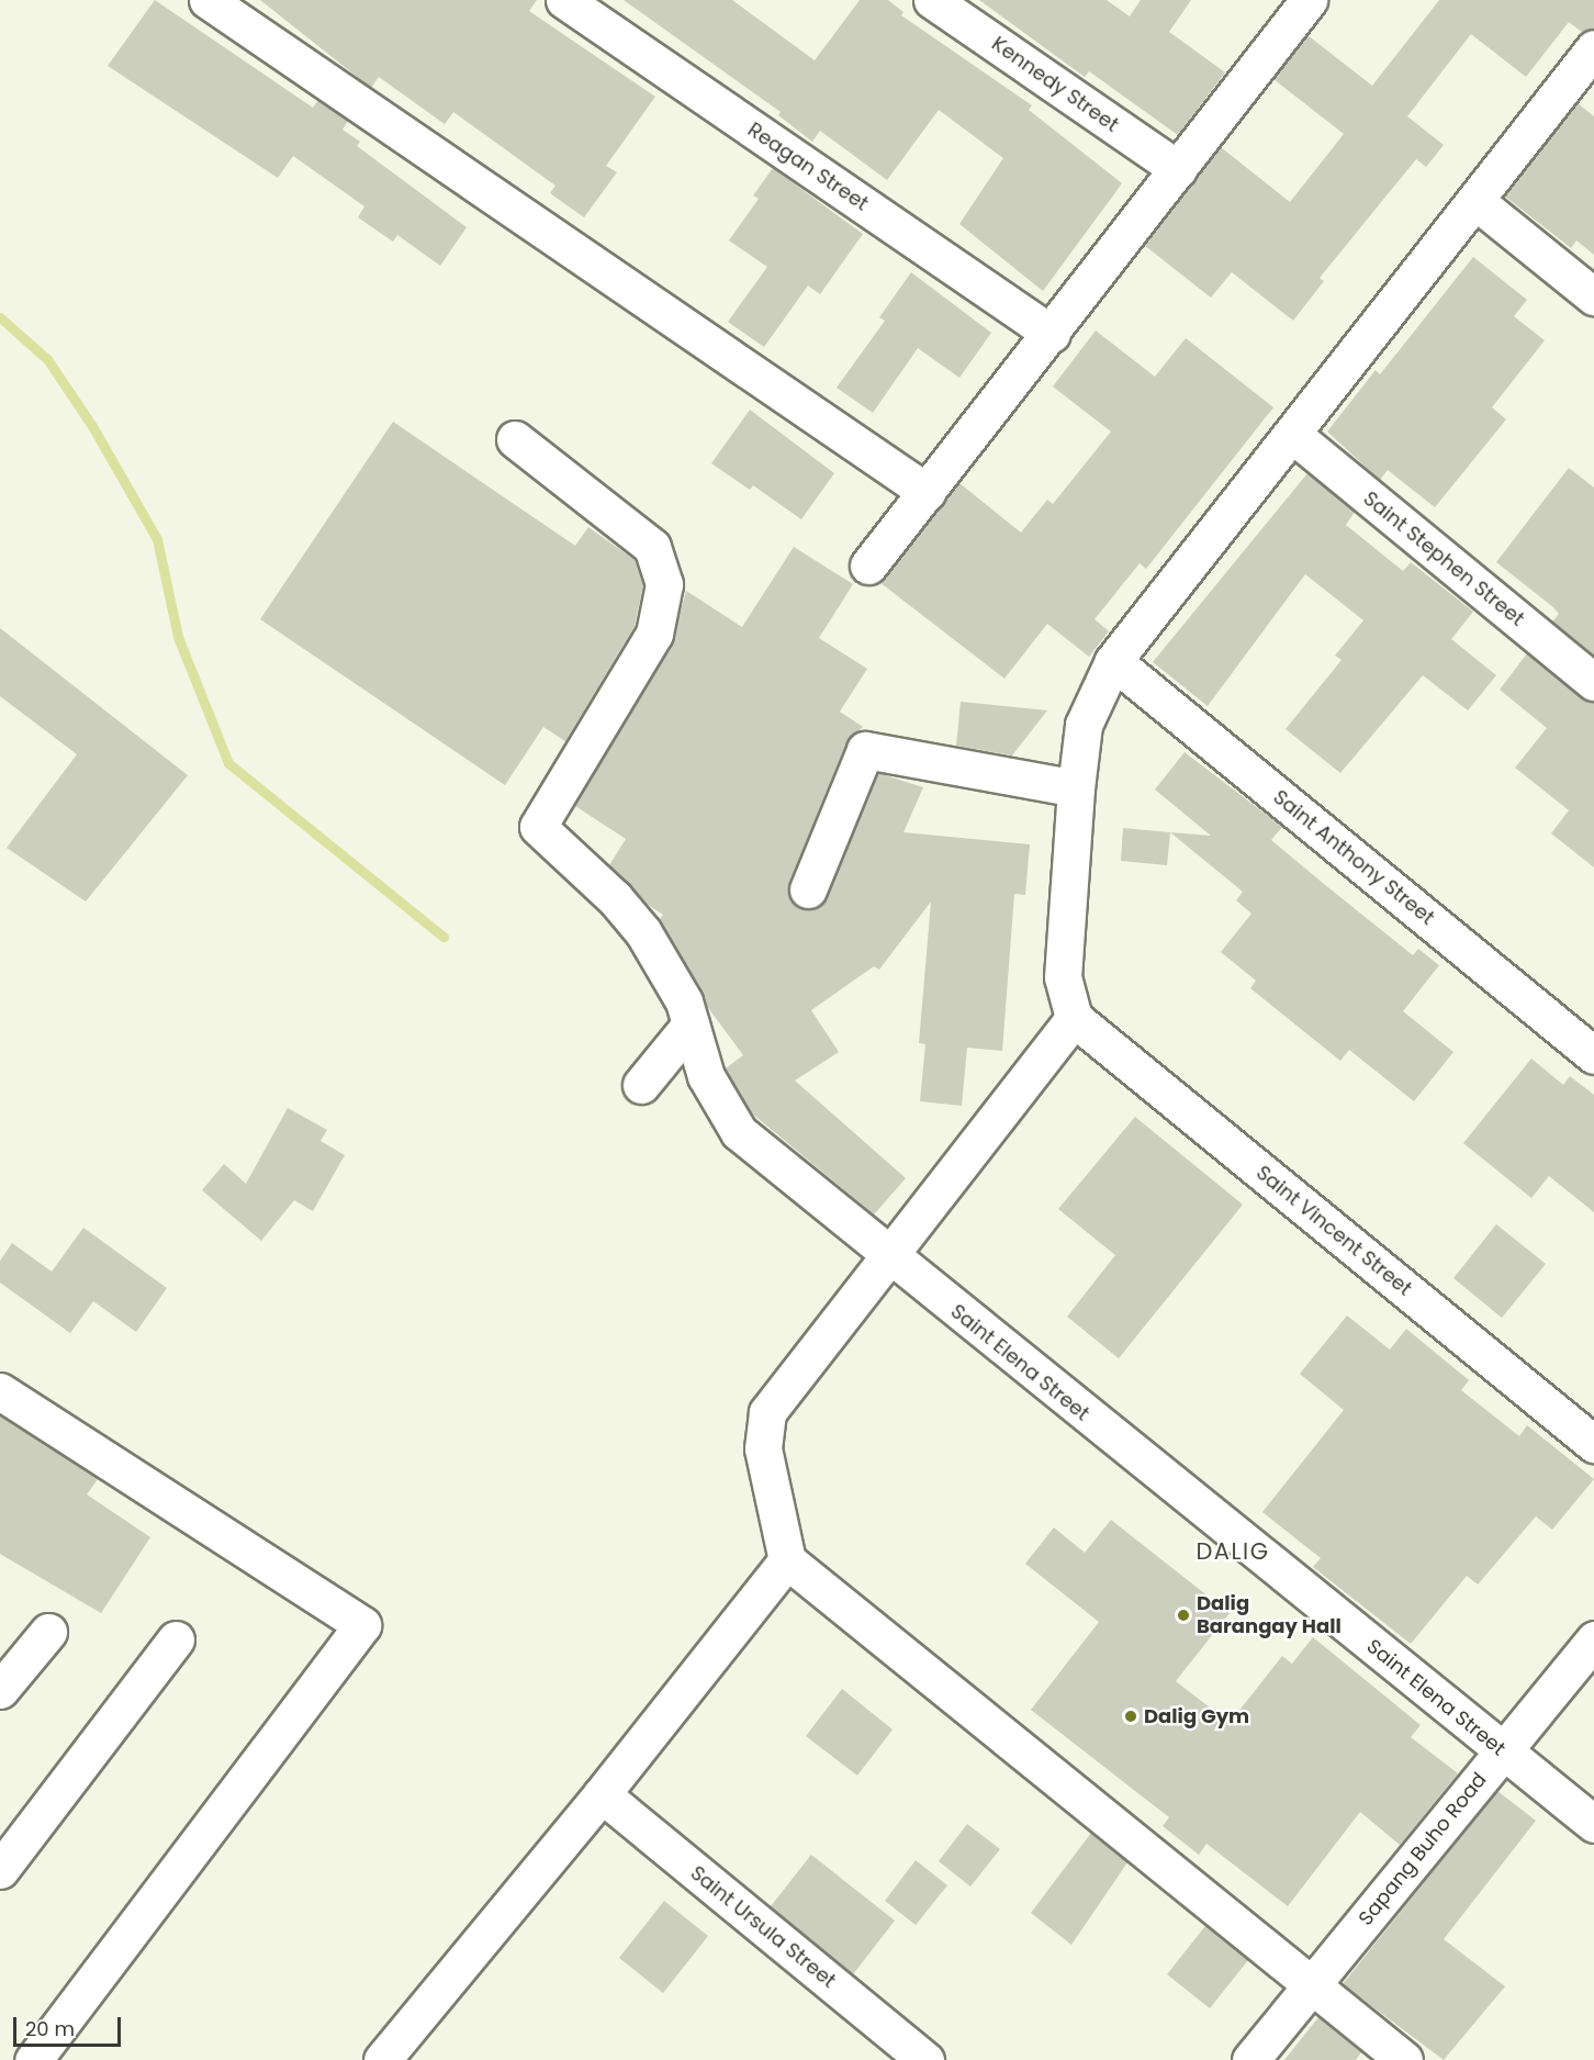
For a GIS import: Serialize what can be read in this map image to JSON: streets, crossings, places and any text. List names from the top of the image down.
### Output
{
  "streets": {
    "street": [
      "Kennedy Street",
      "Reagan Street",
      "Saint Stephen Street",
      "Saint Anthony Street",
      "Saint Vincent Street",
      "Saint Elena Street",
      "Sapang Buho Road",
      "Saint Ursula Street"
    ]
  },
  "crossings": [
    ["Saint Elena Street", "Sapang Buho Road"]
  ],
  "districts": ["DALIG"],
  "places": ["Dalig Barangay Hall", "Dalig Gym"],
  "scale_bar": "20 m"
}
